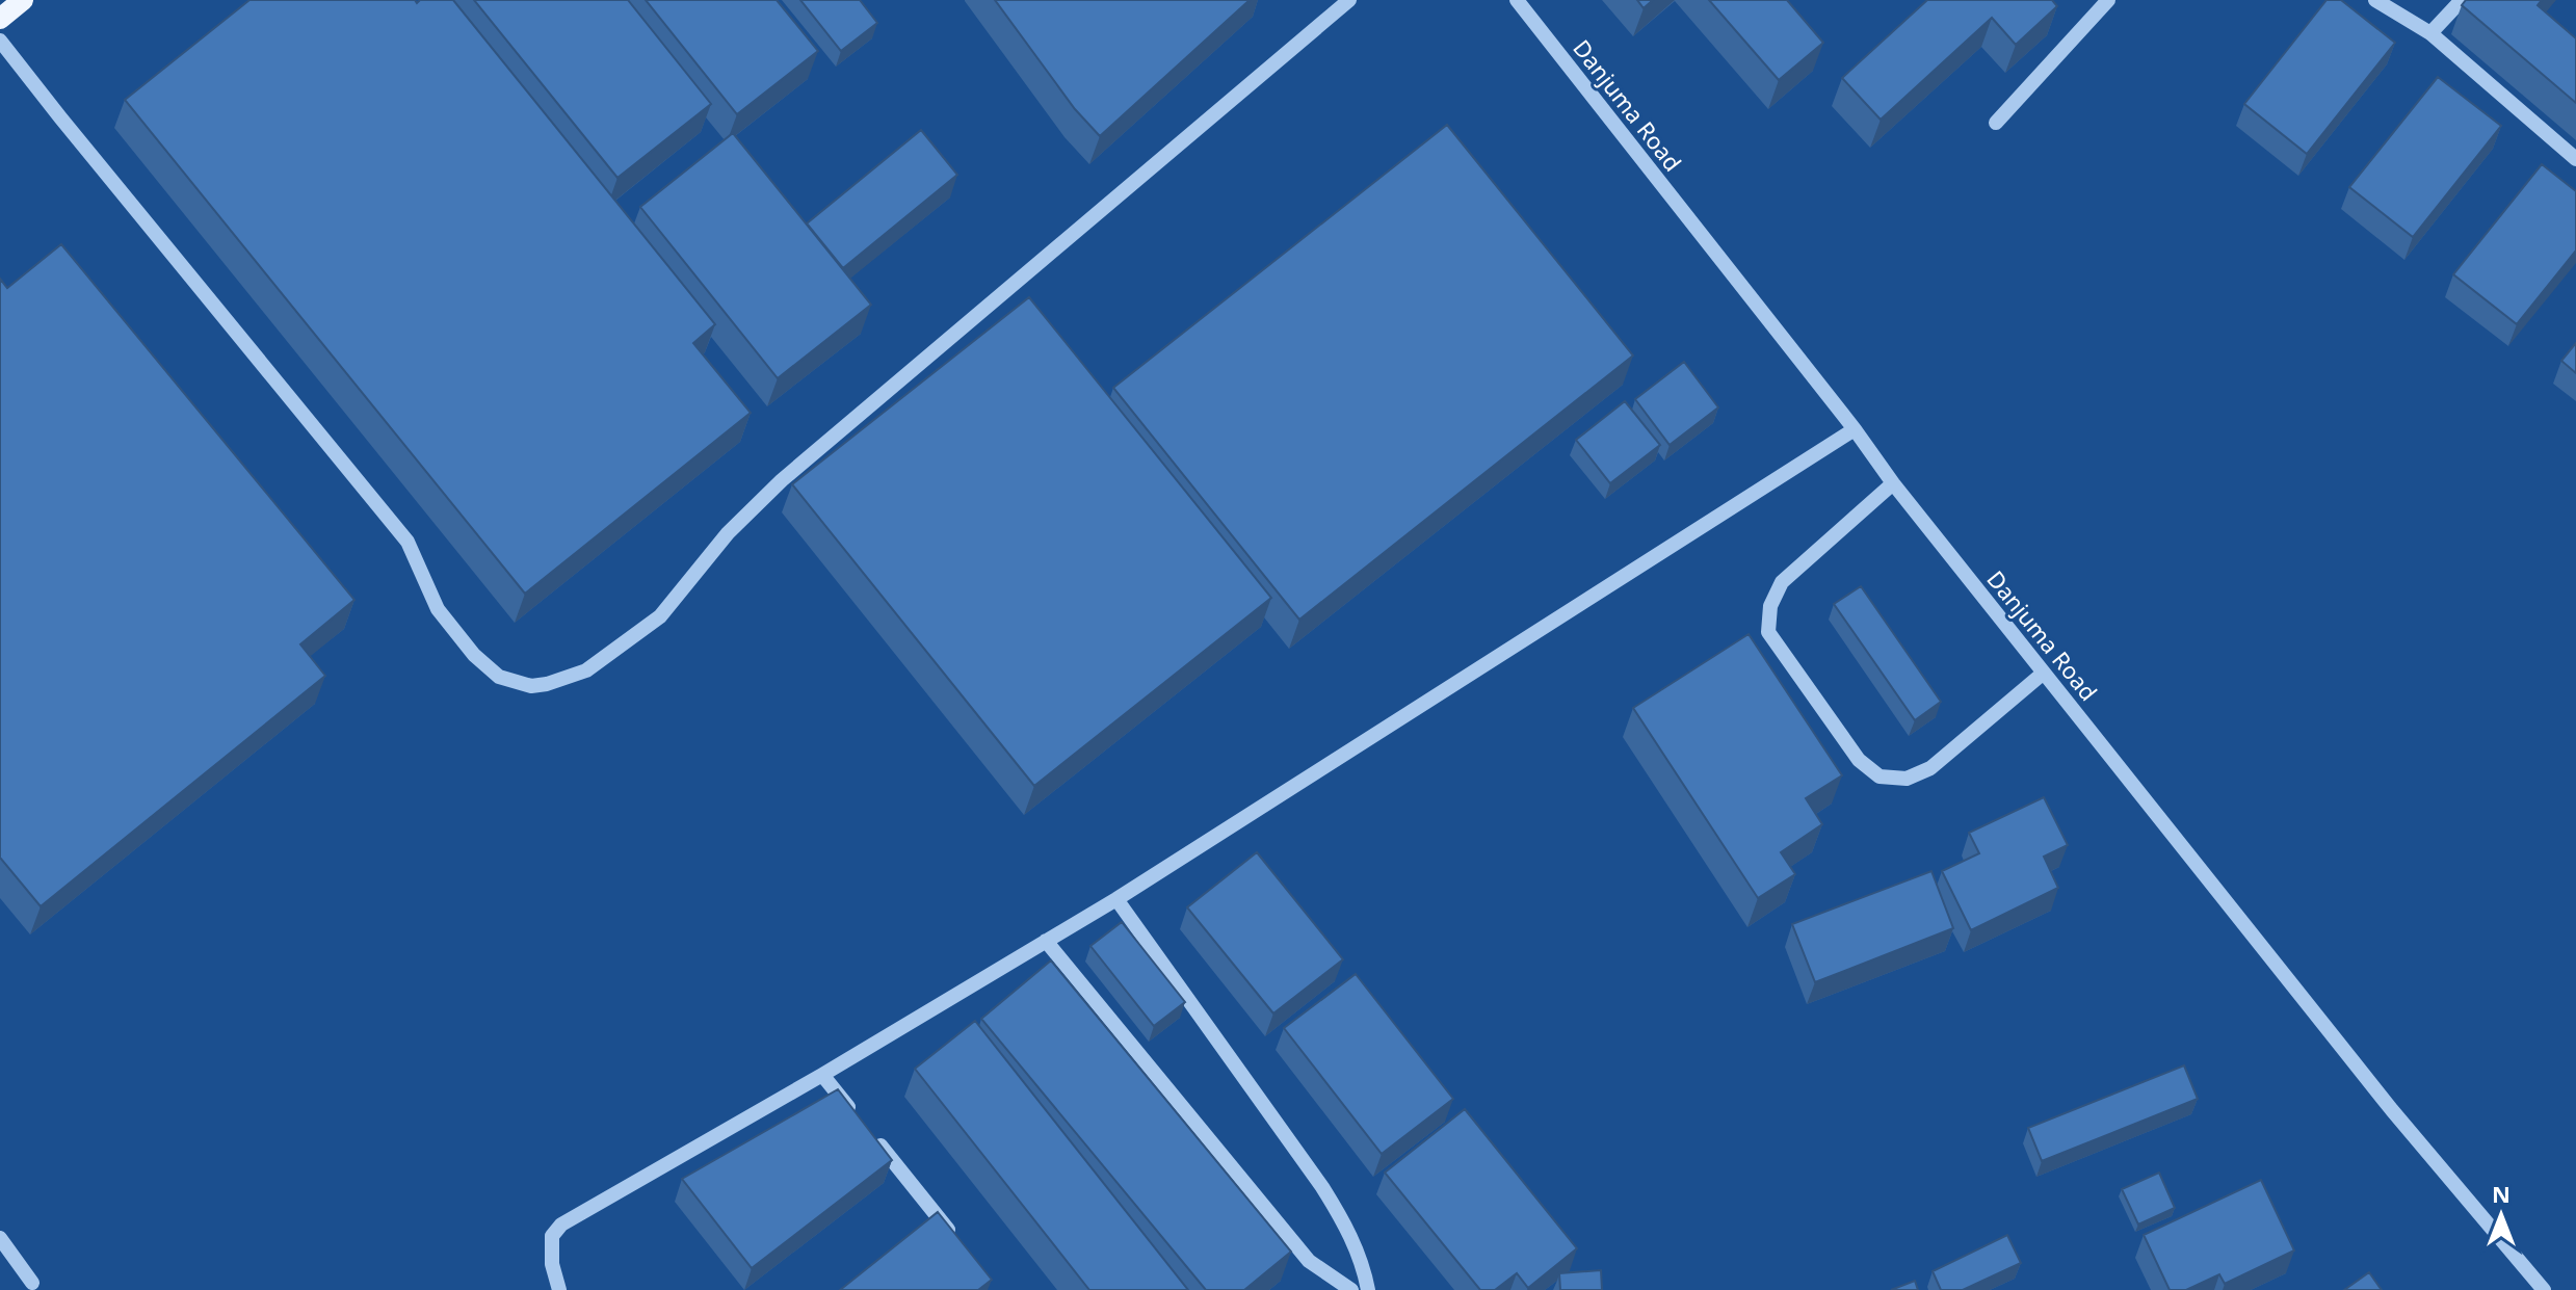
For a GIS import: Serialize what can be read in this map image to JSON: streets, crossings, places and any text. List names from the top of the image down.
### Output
{
  "streets": {
    "street": ["Danjuma Road"]
  },
  "north": "top"
}
